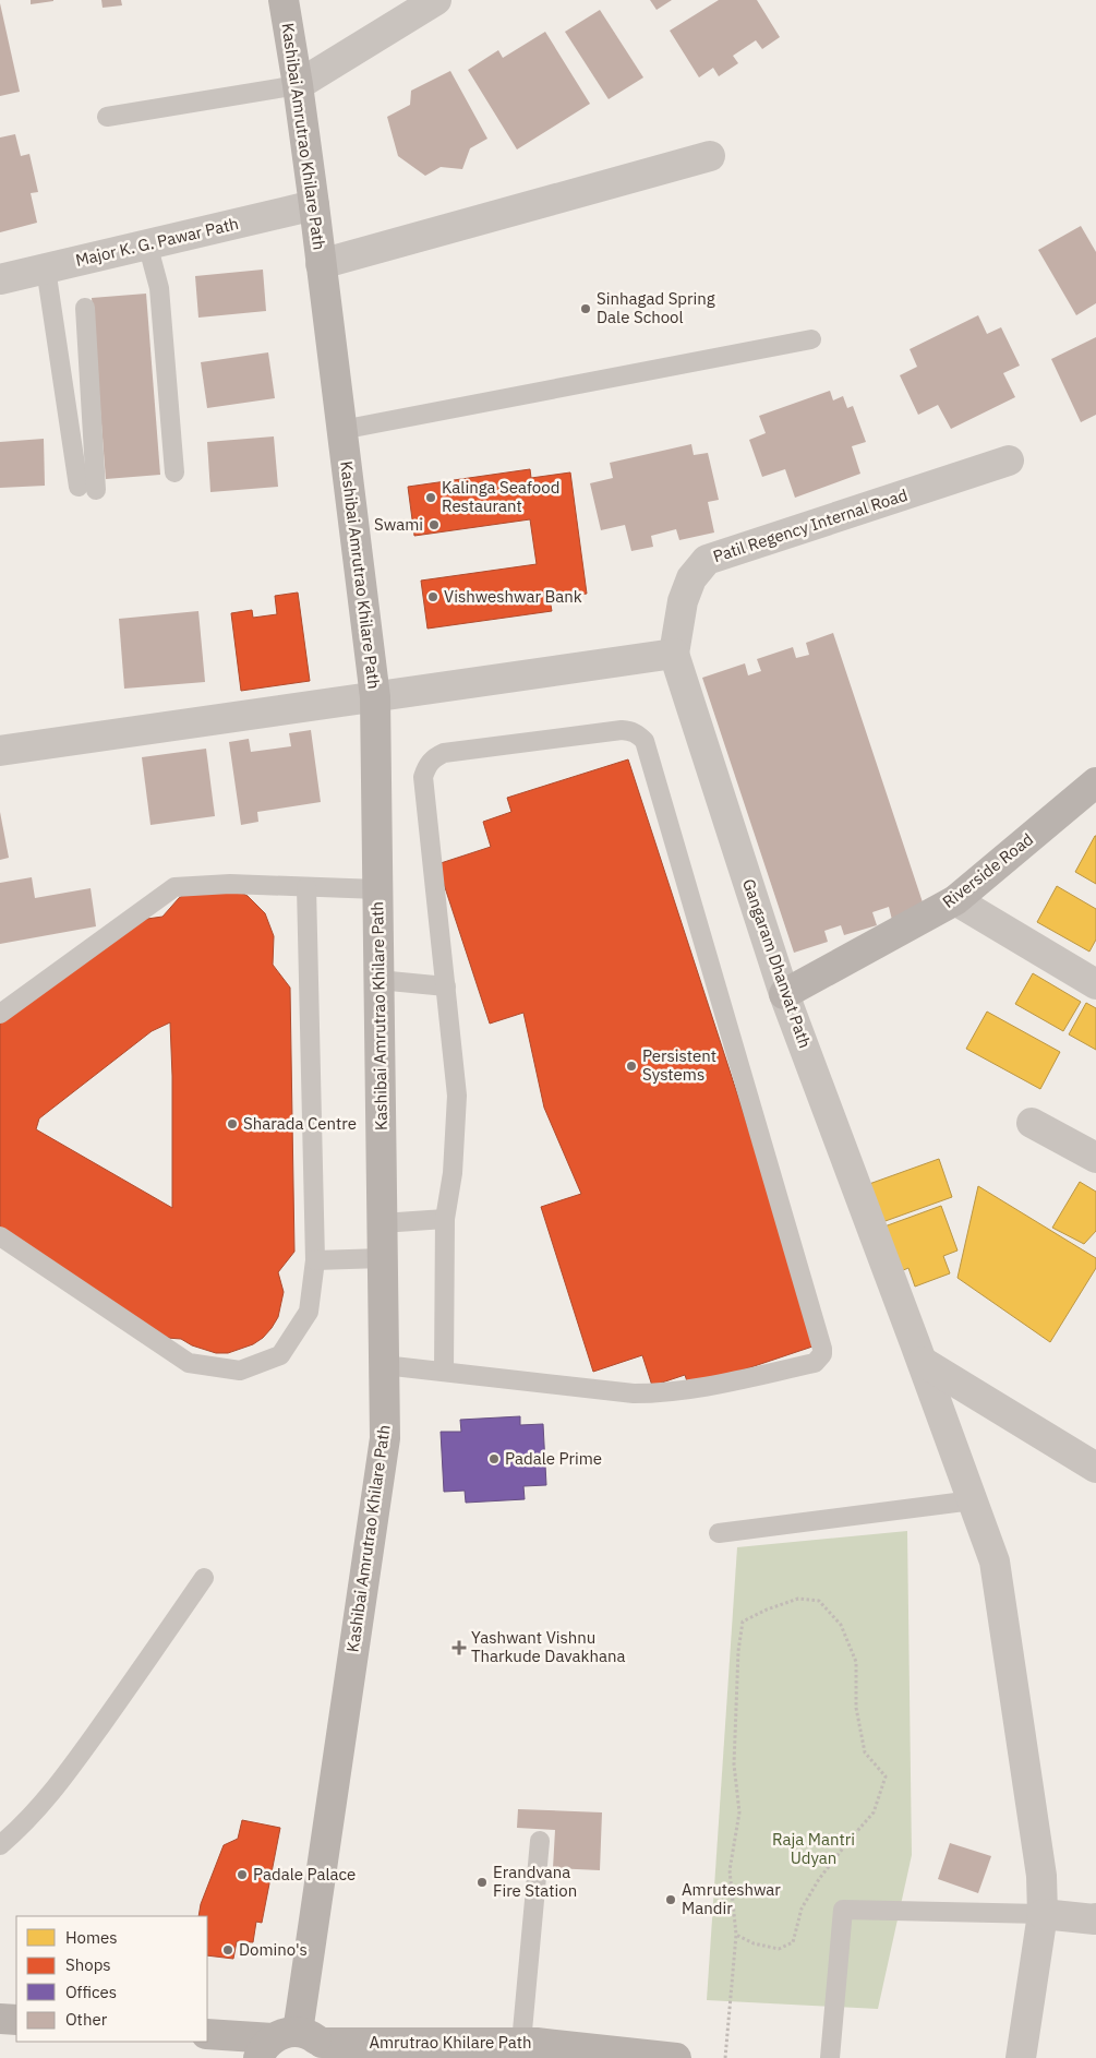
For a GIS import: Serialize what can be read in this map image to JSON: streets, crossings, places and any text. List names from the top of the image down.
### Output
{
  "streets": {
    "street": [
      "Kashibai Amrutrao Khilare Path",
      "Major K. G. Pawar Path",
      "Patil Regency Internal Road",
      "Riverside Road",
      "Gangaram Dhanvat Path",
      "Amrutrao Khilare Path"
    ]
  },
  "crossings": [
    ["Kashibai Amrutrao Khilare Path", "Major K. G. Pawar Path"],
    ["Kashibai Amrutrao Khilare Path", "Amrutrao Khilare Path"],
    ["Patil Regency Internal Road", "Gangaram Dhanvat Path"],
    ["Riverside Road", "Gangaram Dhanvat Path"]
  ],
  "parks": ["Raja Mantri Udyan"],
  "places": {
    "other": [
      "Sinhagad Spring Dale School",
      "Kalinga Seafood Restaurant",
      "Swami",
      "Vishweshwar Bank",
      "Persistent Systems",
      "Sharada Centre",
      "Padale Prime",
      "Padale Palace",
      "Erandvana Fire Station",
      "Amruteshwar Mandir",
      "Domino's"
    ],
    "health": ["Yashwant Vishnu Tharkude Davakhana"]
  },
  "legend": [
    "Homes",
    "Shops",
    "Offices",
    "Other"
  ]
}
